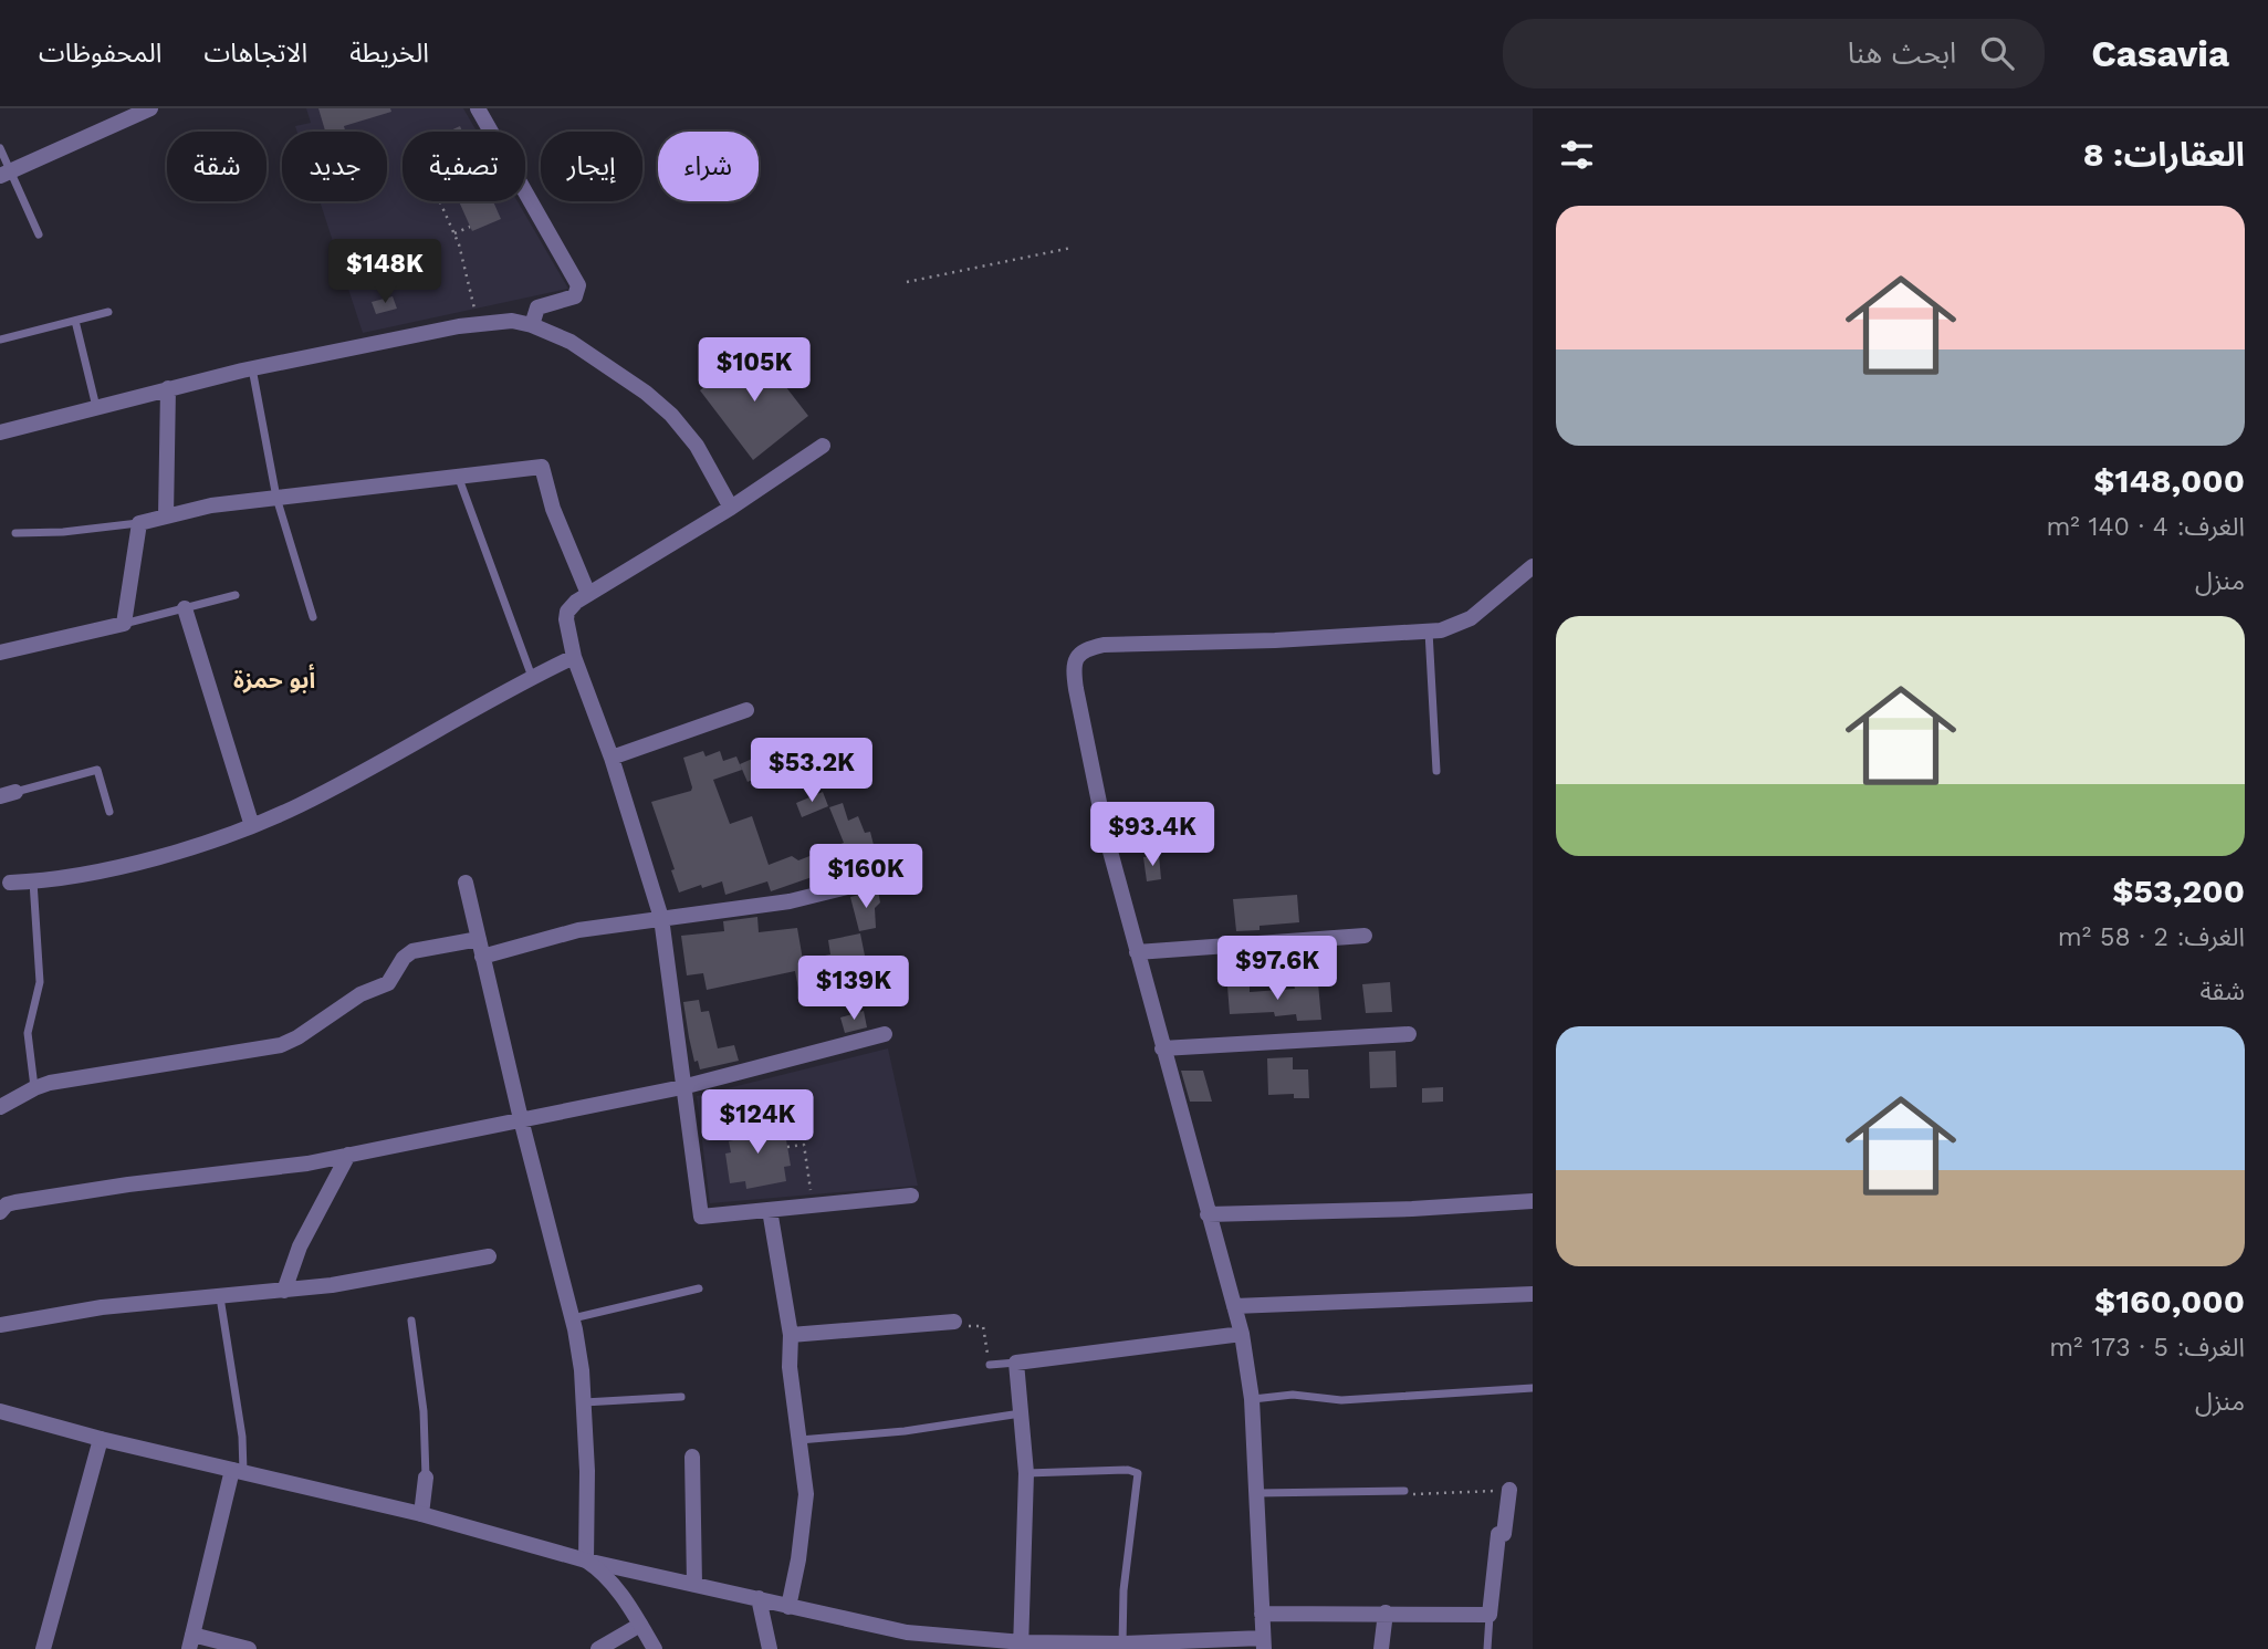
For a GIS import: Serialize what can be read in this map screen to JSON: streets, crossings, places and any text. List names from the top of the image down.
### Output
{
  "districts": ["أبو حمزة"],
  "page": {
    "header": "Casavia",
    "search": "ابحث هنا",
    "nav": ["الخريطة", "الاتجاهات", "المحفوظات"],
    "heading": "العقارات: 8",
    "chip": [
      "شراء",
      "إيجار",
      "تصفية",
      "جديد",
      "شقة"
    ],
    "list": [
      {
        "name": "$148,000",
        "note": "الغرف: 4 · 140 m² · منزل"
      },
      {
        "name": "$53,200",
        "note": "الغرف: 2 · 58 m² · شقة"
      },
      {
        "name": "$160,000",
        "note": "الغرف: 5 · 173 m² · منزل"
      }
    ],
    "price": [
      "$148K",
      "$105K",
      "$53.2K",
      "$93.4K",
      "$160K",
      "$97.6K",
      "$139K",
      "$124K"
    ]
  }
}
